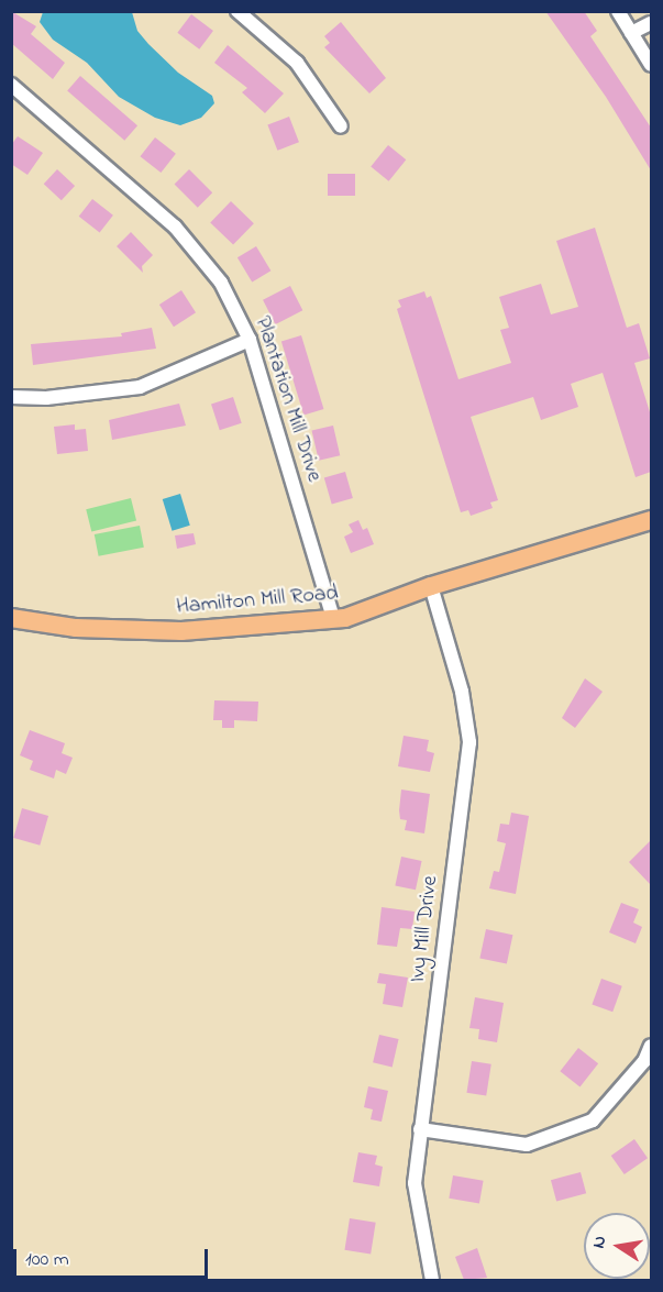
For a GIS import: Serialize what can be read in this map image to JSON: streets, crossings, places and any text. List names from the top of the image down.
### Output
{
  "streets": {
    "main road": ["Hamilton Mill Road"],
    "street": ["Plantation Mill Drive", "Ivy Mill Drive"]
  },
  "crossings": [
    ["Plantation Mill Drive", "Hamilton Mill Road"],
    ["Hamilton Mill Road", "Ivy Mill Drive"]
  ],
  "scale_bar": "100 m",
  "north": "left"
}
